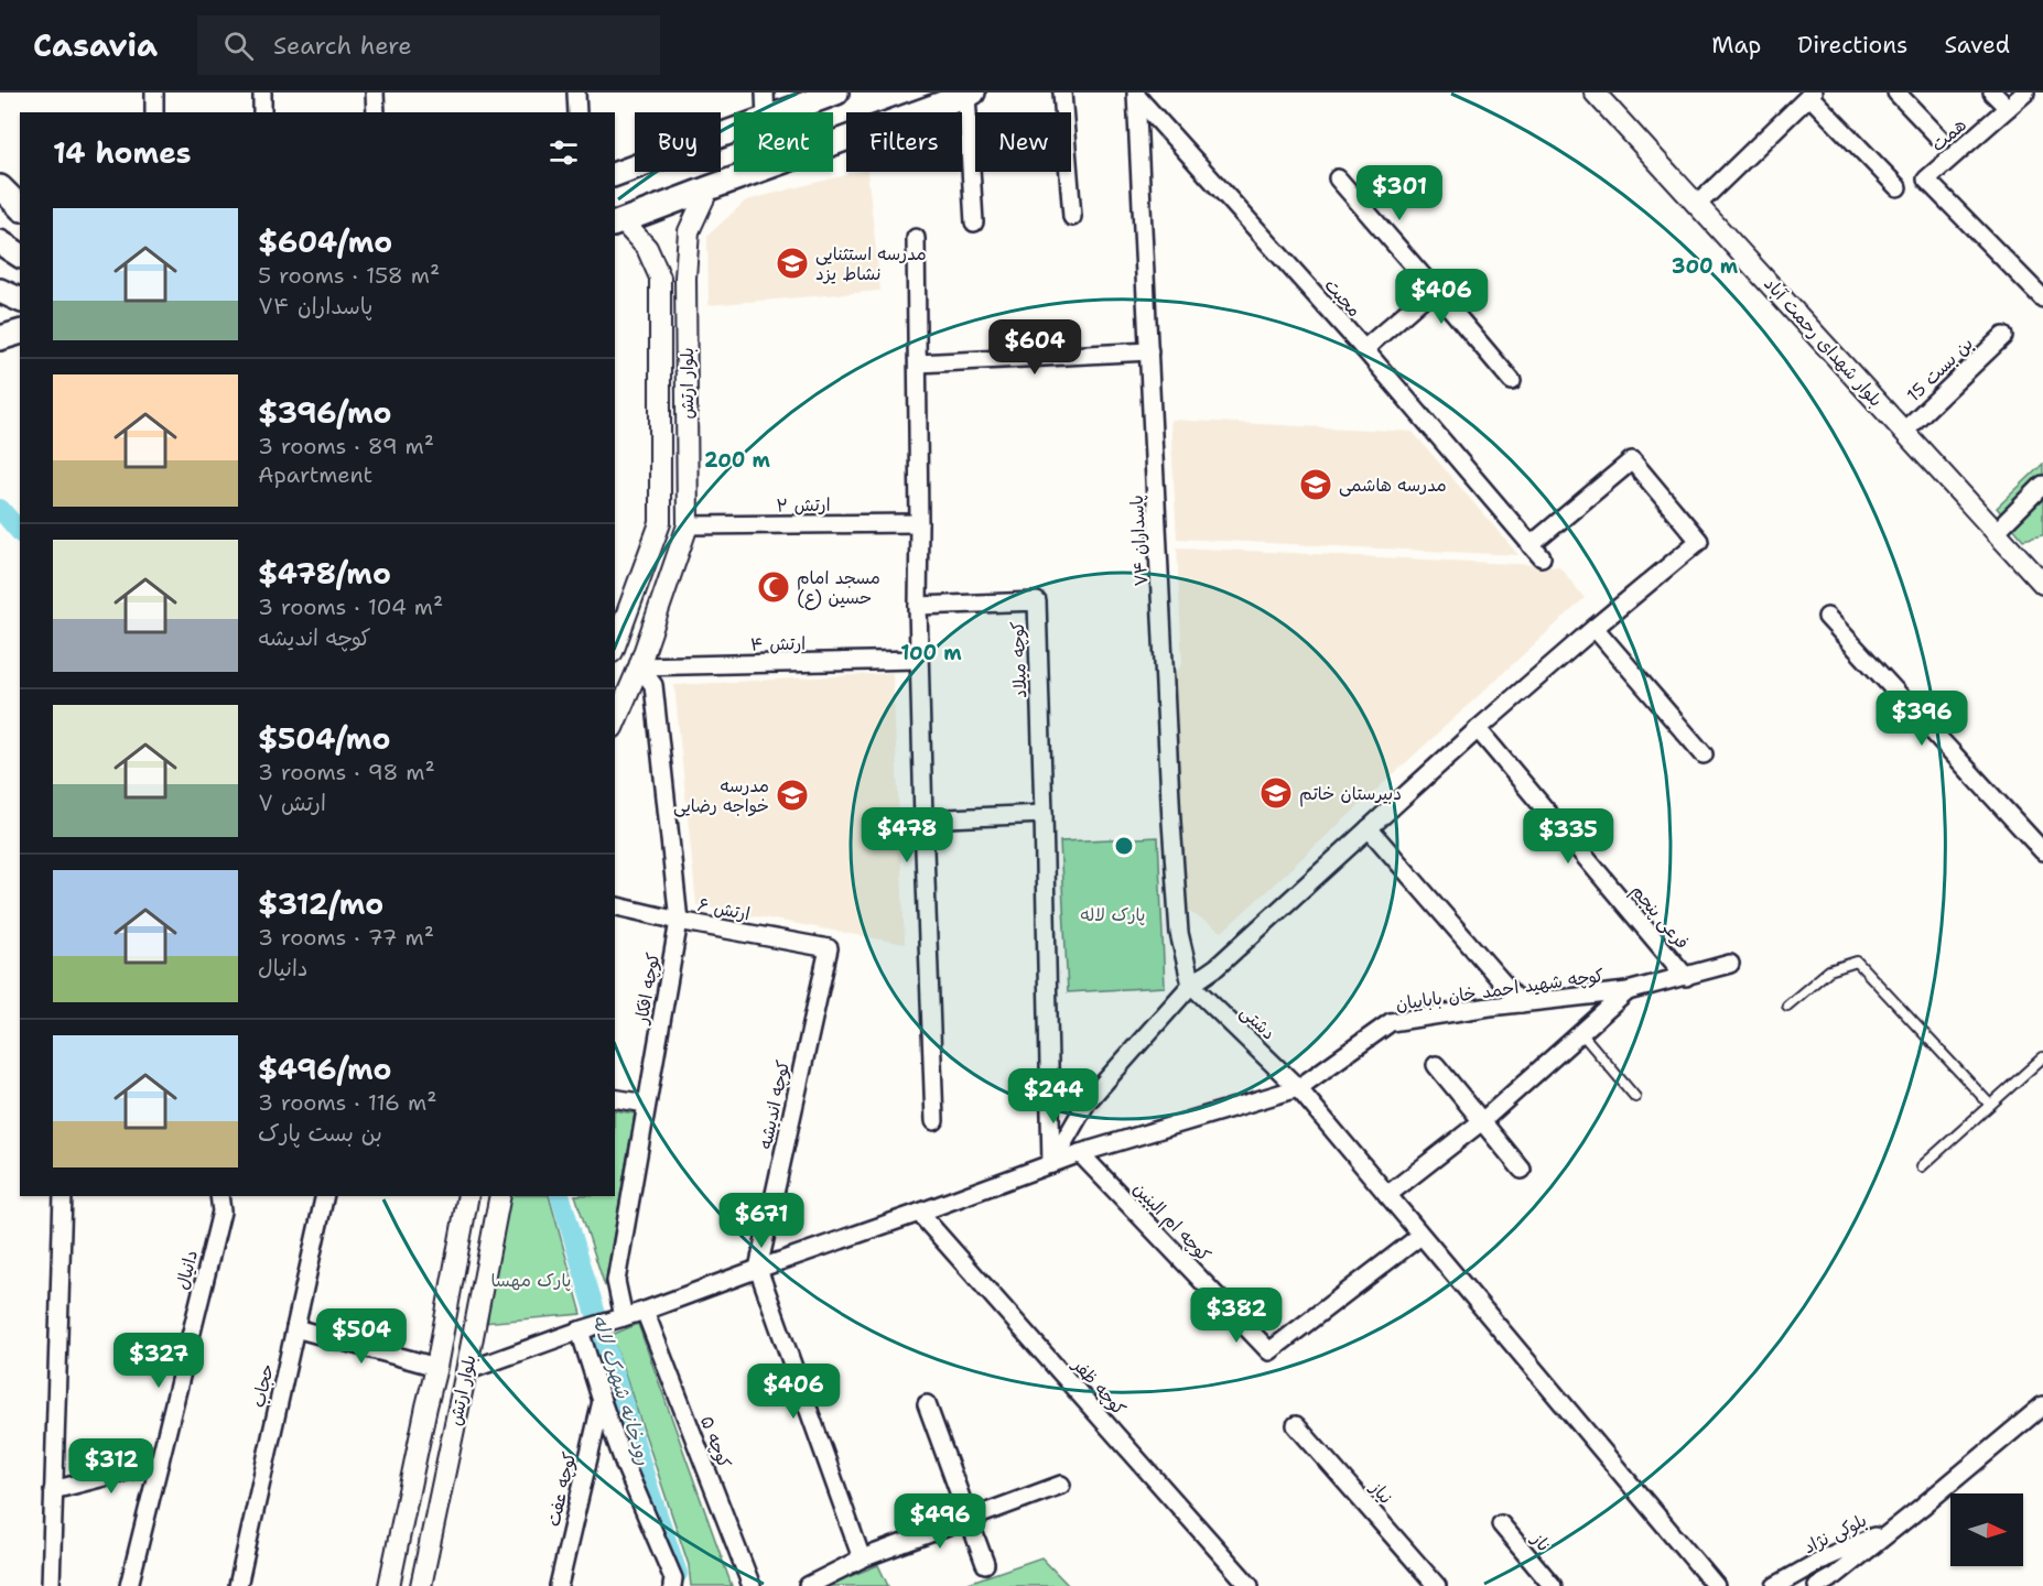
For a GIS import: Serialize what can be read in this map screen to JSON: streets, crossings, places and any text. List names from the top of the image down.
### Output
{
  "streets": {
    "street": [
      "همت",
      "محبت",
      "بلوار شهدای رحمت آباد",
      "بن بست 15",
      "بلوار ارتش",
      "ارتش ۲",
      "پاسداران ۷۴",
      "ارتش ۴",
      "کوچه میلاد",
      "ارتش ۶",
      "فرعی پنجم",
      "کوچه افکار",
      "کوچه شهید احمد خان باباییان",
      "دشتی",
      "کوچه اندیشه",
      "کوچه ام البنین",
      "دانیال",
      "حجاب",
      "کوچه ظفر",
      "کوچه ۵",
      "کوچه عفت",
      "نیاز",
      "بلوکی نژاد",
      "ناز"
    ]
  },
  "crossings": [
    ["محبت", "پاسداران ۷۴"],
    ["بلوار شهدای رحمت آباد", "بن بست 15"],
    ["بلوار ارتش", "ارتش ۲"],
    ["بلوار ارتش", "ارتش ۴"],
    ["بلوار ارتش", "کوچه افکار"],
    ["بلوار ارتش", "کوچه شهید احمد خان باباییان"],
    ["پاسداران ۷۴", "دشتی"],
    ["ارتش ۴", "کوچه افکار"],
    ["کوچه میلاد", "کوچه شهید احمد خان باباییان"],
    ["ارتش ۶", "کوچه افکار"],
    ["ارتش ۶", "کوچه اندیشه"],
    ["فرعی پنجم", "کوچه شهید احمد خان باباییان"],
    ["کوچه افکار", "کوچه شهید احمد خان باباییان"],
    ["کوچه شهید احمد خان باباییان", "دشتی"],
    ["کوچه شهید احمد خان باباییان", "کوچه اندیشه"],
    ["کوچه شهید احمد خان باباییان", "کوچه ام البنین"],
    ["کوچه شهید احمد خان باباییان", "کوچه ظفر"],
    ["کوچه شهید احمد خان باباییان", "کوچه ۵"],
    ["دشتی", "کوچه ام البنین"]
  ],
  "water": ["رودخانه شهرک لاله"],
  "parks": ["پارک لاله", "پارک مهسا"],
  "places": {
    "school or university": [
      "مدرسه استثنایی نشاط یزد",
      "مدرسه هاشمی",
      "دبیرستان خاتم",
      "مدرسه خواجه رضایی"
    ],
    "mosque": ["مسجد امام حسین (ع)"]
  },
  "north": "right",
  "page": {
    "header": "Casavia",
    "search": "Search here",
    "nav": ["Map", "Directions", "Saved"],
    "chip": [
      "Buy",
      "Rent",
      "Filters",
      "New"
    ],
    "heading": "14 homes",
    "price": [
      "$301",
      "$406",
      "$604",
      "$396",
      "$478",
      "$335",
      "$244",
      "$671",
      "$382",
      "$504",
      "$327",
      "$406",
      "$312",
      "$496"
    ],
    "list": [
      {
        "name": "$604/mo",
        "note": "5 rooms · 158 m² · پاسداران ۷۴"
      },
      {
        "name": "$396/mo",
        "note": "3 rooms · 89 m² · Apartment"
      },
      {
        "name": "$478/mo",
        "note": "3 rooms · 104 m² · کوچه اندیشه"
      },
      {
        "name": "$504/mo",
        "note": "3 rooms · 98 m² · ارتش ۷"
      },
      {
        "name": "$312/mo",
        "note": "3 rooms · 77 m² · دانیال"
      },
      {
        "name": "$496/mo",
        "note": "3 rooms · 116 m² · بن بست پارک"
      }
    ]
  },
  "rings": ["300 m", "200 m", "100 m"]
}
